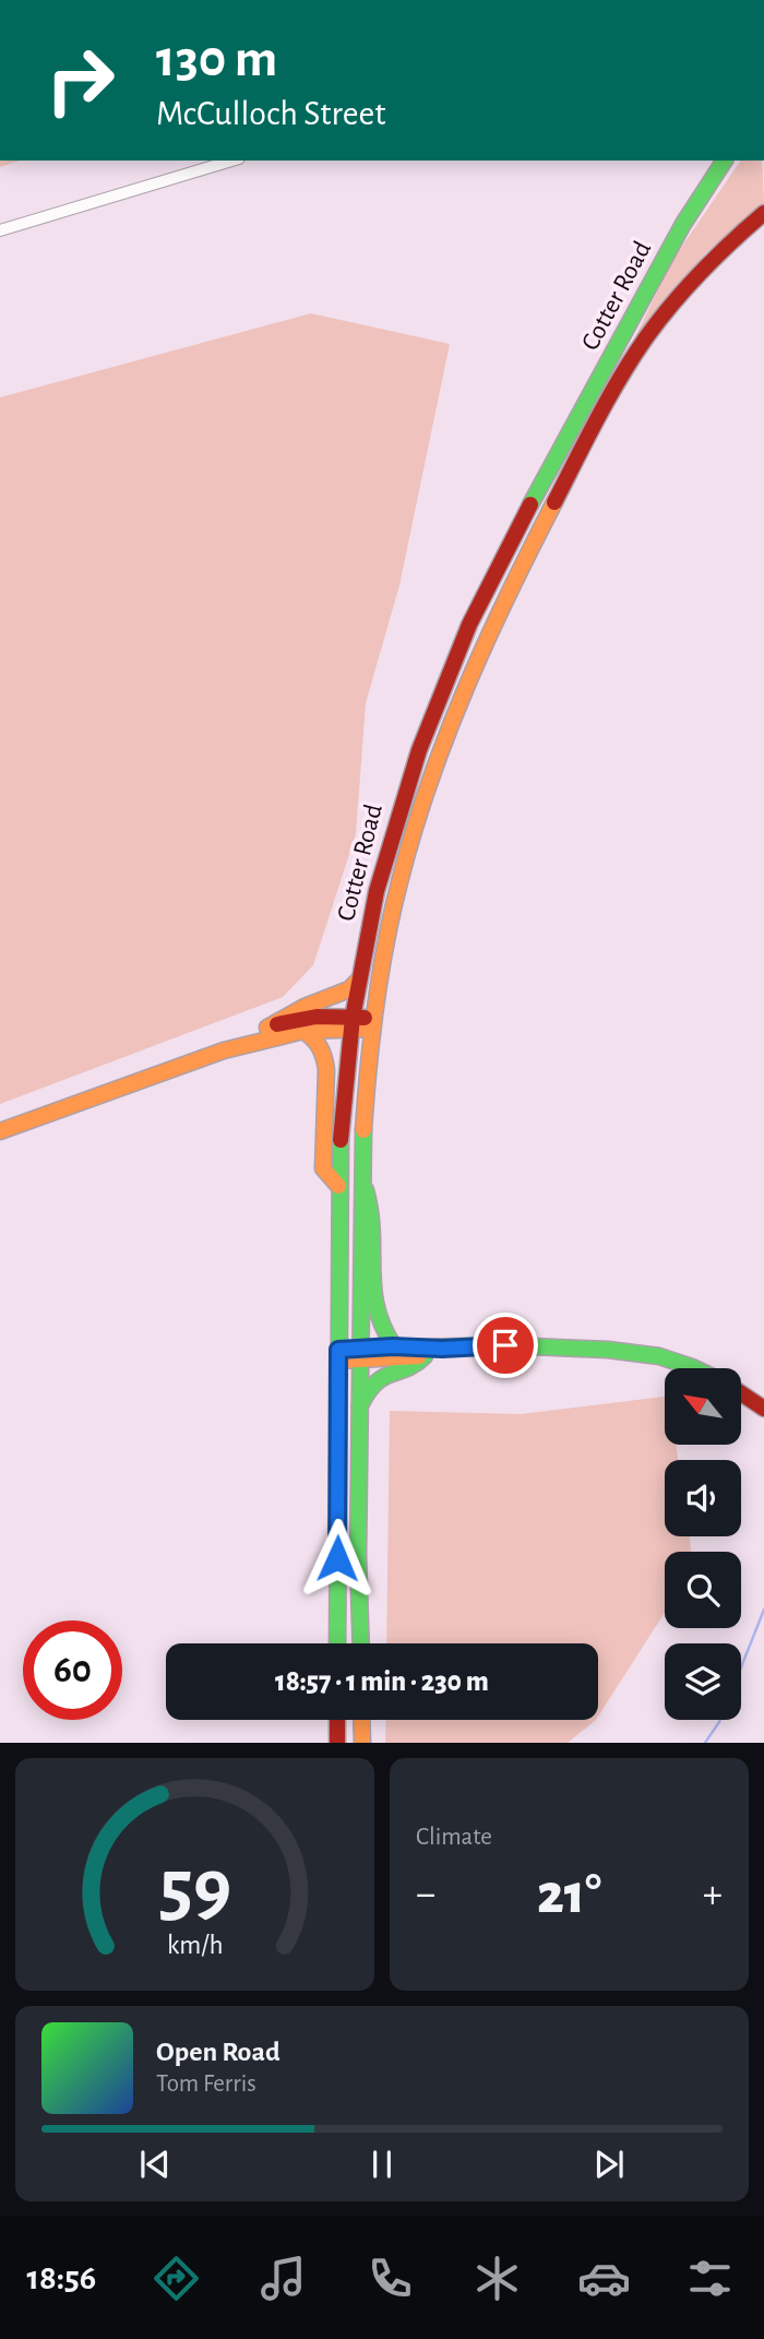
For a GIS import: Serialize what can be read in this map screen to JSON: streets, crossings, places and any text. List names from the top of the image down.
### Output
{
  "streets": {
    "main road": ["Cotter Road"]
  },
  "north": "top left",
  "page": {
    "turn": ["130 m", "McCulloch Street"],
    "limit": "60",
    "trip": "18:57 · 1 min · 230 m",
    "tile": "Climate",
    "heat": ["−", "21°", "+"],
    "song": ["Open Road", "Tom Ferris"],
    "tabs": "18:56",
    "gauge": ["59", "km/h"]
  }
}
